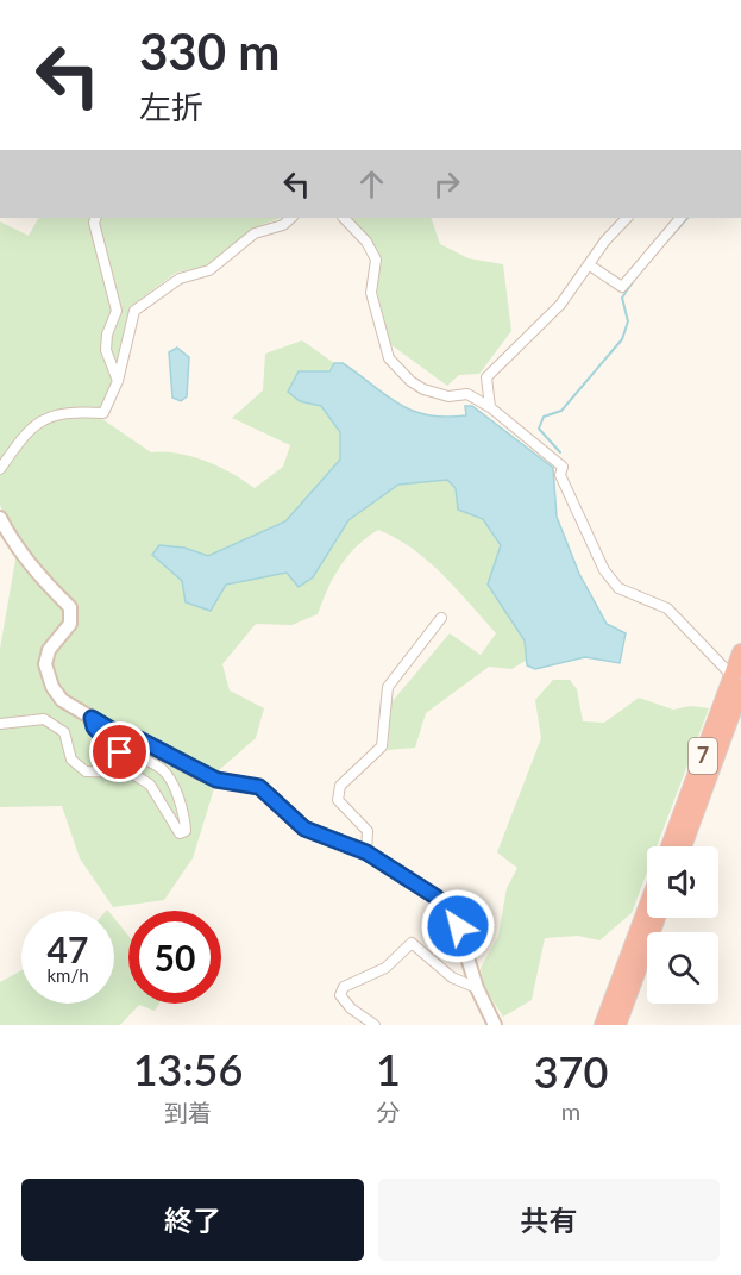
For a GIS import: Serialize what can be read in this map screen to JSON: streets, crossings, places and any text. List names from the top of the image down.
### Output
{
  "streets": {
    "highway": ["7"]
  },
  "page": {
    "turn": ["330 m", "左折"],
    "speed": "47 km/h",
    "limit": "50",
    "eta": [
      "13:56",
      "到着",
      "1",
      "分",
      "370",
      "m"
    ],
    "buttons": ["終了", "共有"]
  }
}
